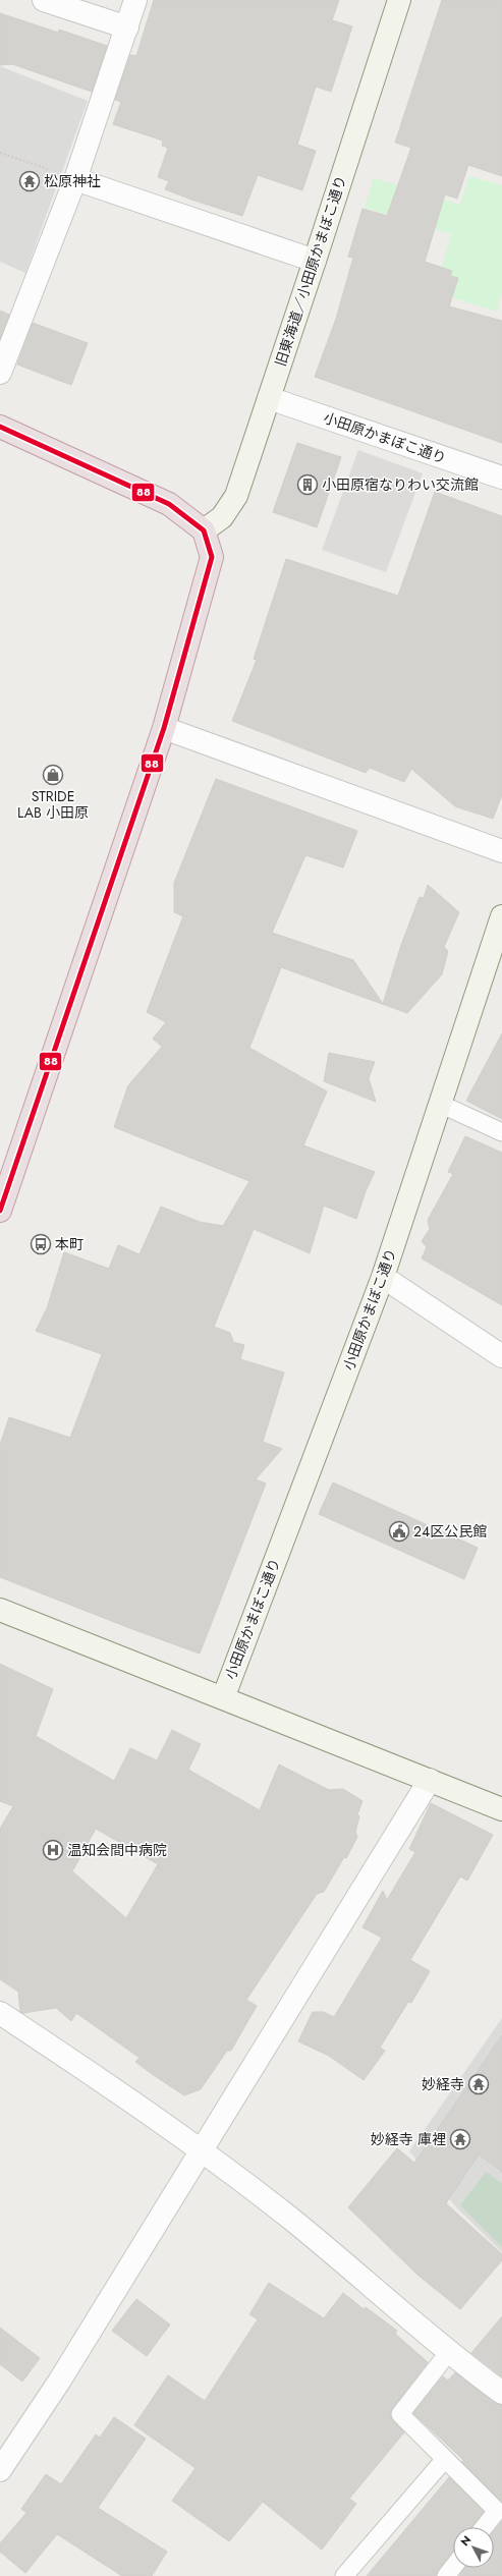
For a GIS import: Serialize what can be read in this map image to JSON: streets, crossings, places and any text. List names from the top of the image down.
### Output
{
  "streets": {
    "street": ["旧東海道／小田原かまぼこ通り", "小田原かまぼこ通り"]
  },
  "crossings": [
    ["旧東海道／小田原かまぼこ通り", "小田原かまぼこ通り"]
  ],
  "places": {
    "temple": ["松原神社", "妙経寺", "妙経寺 庫裡"],
    "building": ["小田原宿なりわい交流館"],
    "shop": ["STRIDE LAB 小田原"],
    "bus stop": ["本町"],
    "public building": ["24区公民館"],
    "hospital": ["温知会間中病院"]
  },
  "lines": ["transit line 88"],
  "north": "top left"
}
